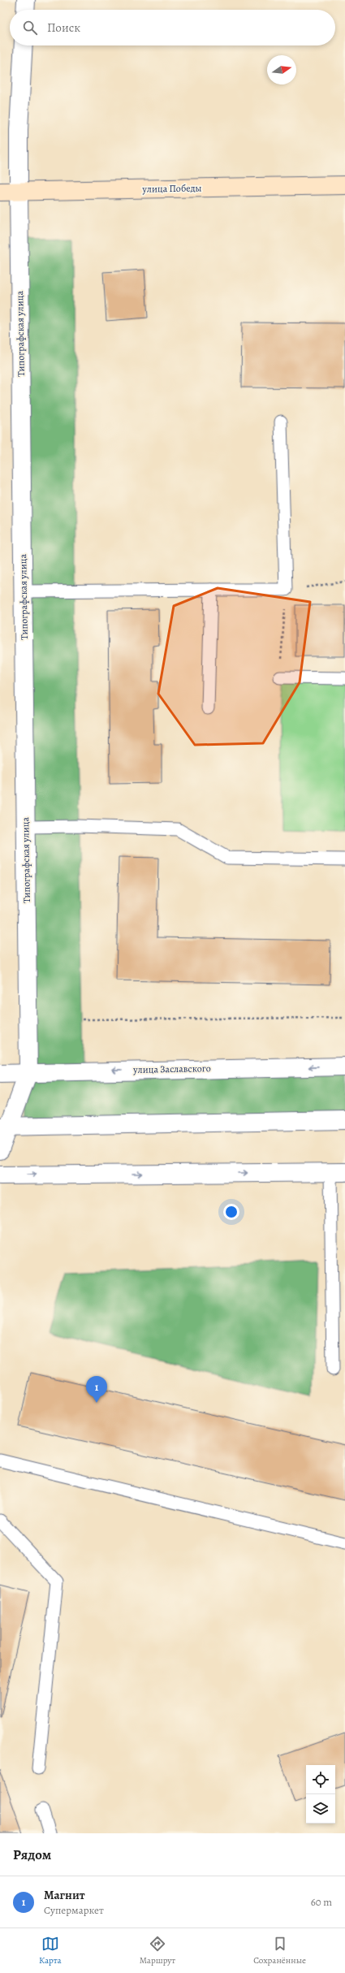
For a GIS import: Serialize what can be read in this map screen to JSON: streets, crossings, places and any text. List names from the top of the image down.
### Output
{
  "streets": {
    "main road": ["улица Победы"],
    "street": ["Типографская улица", "улица Заславского"]
  },
  "crossings": [
    ["улица Победы", "Типографская улица"],
    ["Типографская улица", "улица Заславского"]
  ],
  "north": "right",
  "page": {
    "search": "Поиск",
    "pins": "1",
    "heading": "Рядом",
    "list": [
      {
        "mark": "1",
        "name": "Магнит",
        "note": "Супермаркет",
        "value": "60 m"
      }
    ],
    "nav": ["Карта", "Маршрут", "Сохранённые"]
  }
}
